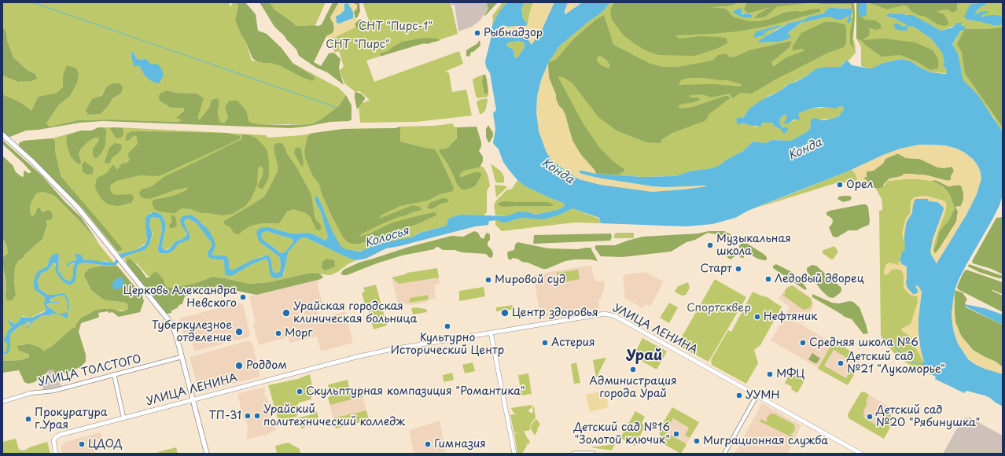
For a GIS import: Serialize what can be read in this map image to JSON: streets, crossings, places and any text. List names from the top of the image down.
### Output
{
  "streets": {
    "main road": ["УЛИЦА ЛЕНИНА"],
    "street": ["УЛИЦА ТОЛСТОГО"]
  },
  "districts": ["Урай"],
  "water": ["Конда", "Колосья"],
  "parks": ["СНТ \"Пирс-1\"", "СНТ \"Пирс\"", "Спортсквер"],
  "places": [
    "Рыбнадзор",
    "Орел",
    "Музыкальная школа",
    "Старт",
    "Ледовый дворец",
    "Мировой суд",
    "Церковь Александра Невского",
    "Урайская городская клиническая больница",
    "Центр здоровья",
    "Нефтяник",
    "Культурно Исторический Центр",
    "Туберкулезное отделение",
    "Морг",
    "Астерия",
    "Средняя школа №6",
    "Детский сад №21 \"Лукоморье\"",
    "Роддом",
    "Администрация города Урай",
    "МФЦ",
    "Скульптурная компазиция \"Романтика\"",
    "УУМН",
    "ТП-31",
    "Урайский политехнический колледж",
    "Детский сад №20 \"Рябинушка\"",
    "Прокуратура г.Урая",
    "Детский сад №16 \"Золотой ключик\"",
    "Миграционная служба",
    "ЦДОД",
    "Гимназия"
  ]
}
